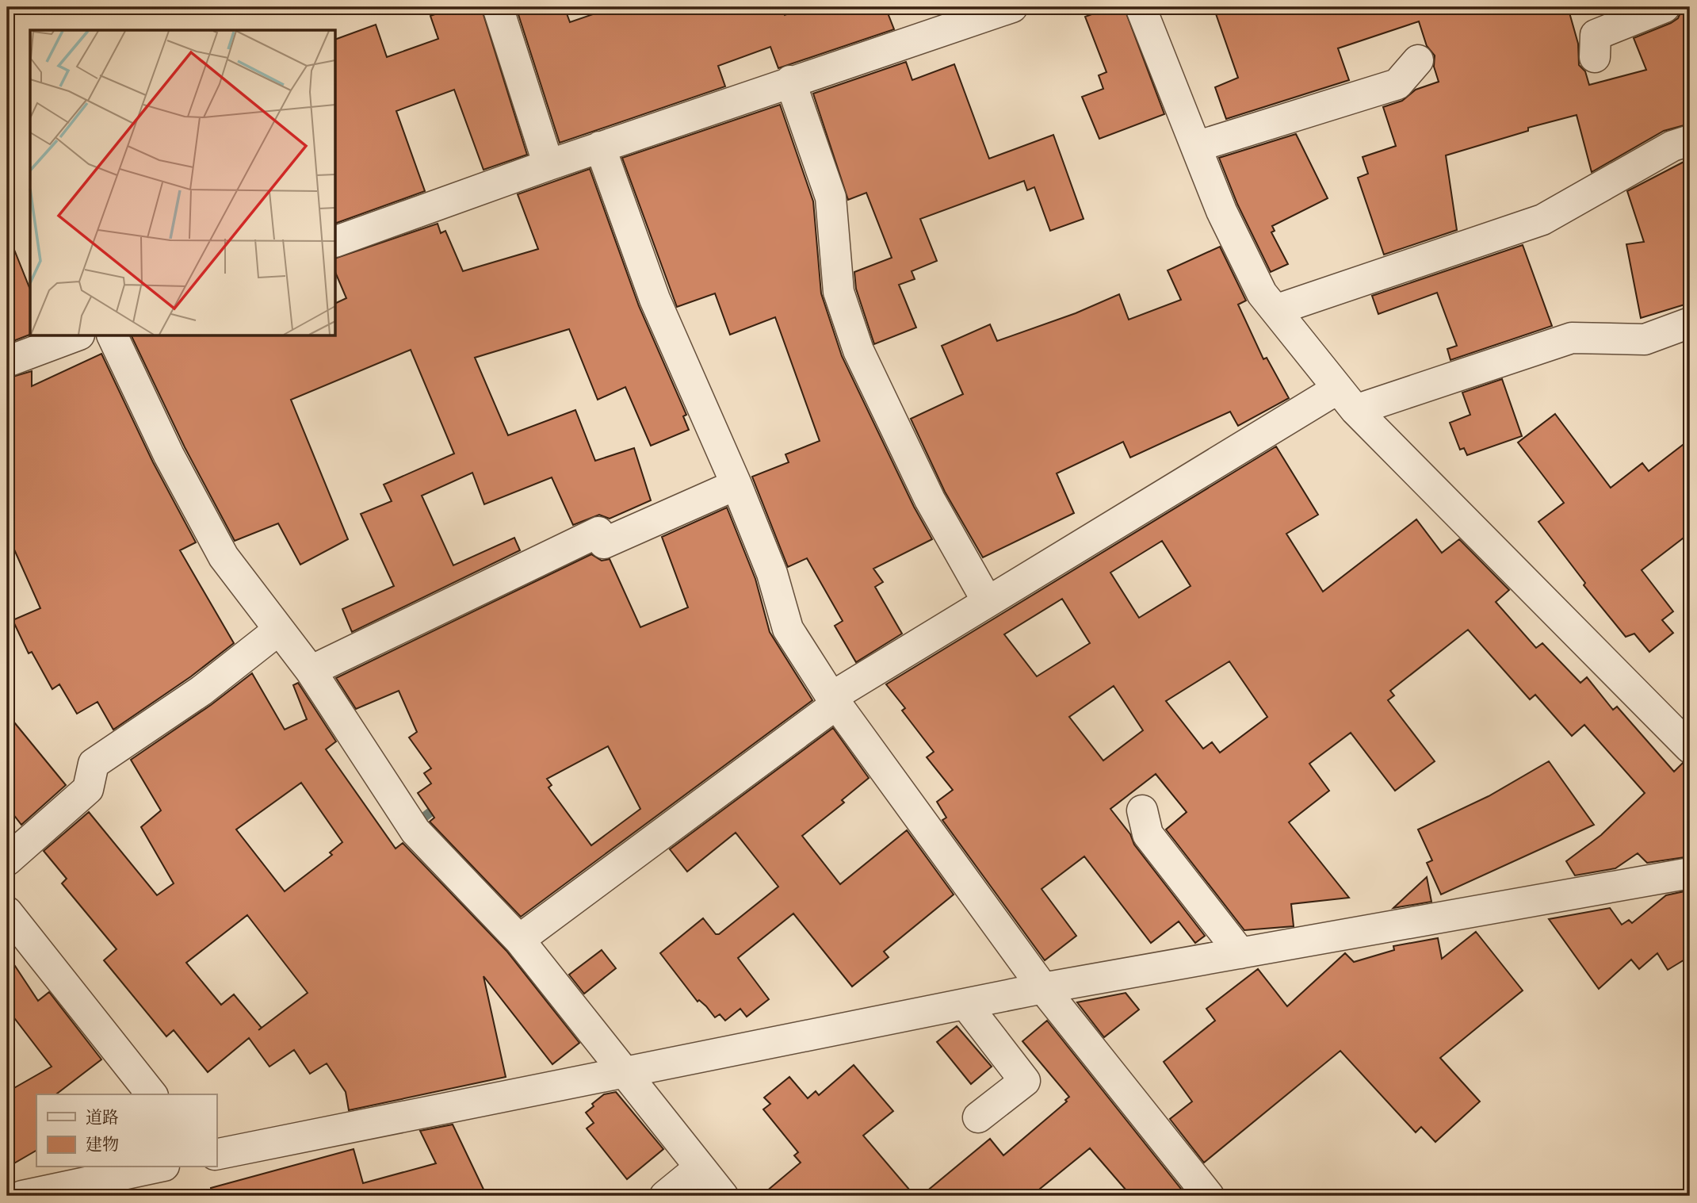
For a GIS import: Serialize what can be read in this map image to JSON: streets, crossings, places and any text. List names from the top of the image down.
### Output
{
  "legend": ["道路", "建物"]
}
